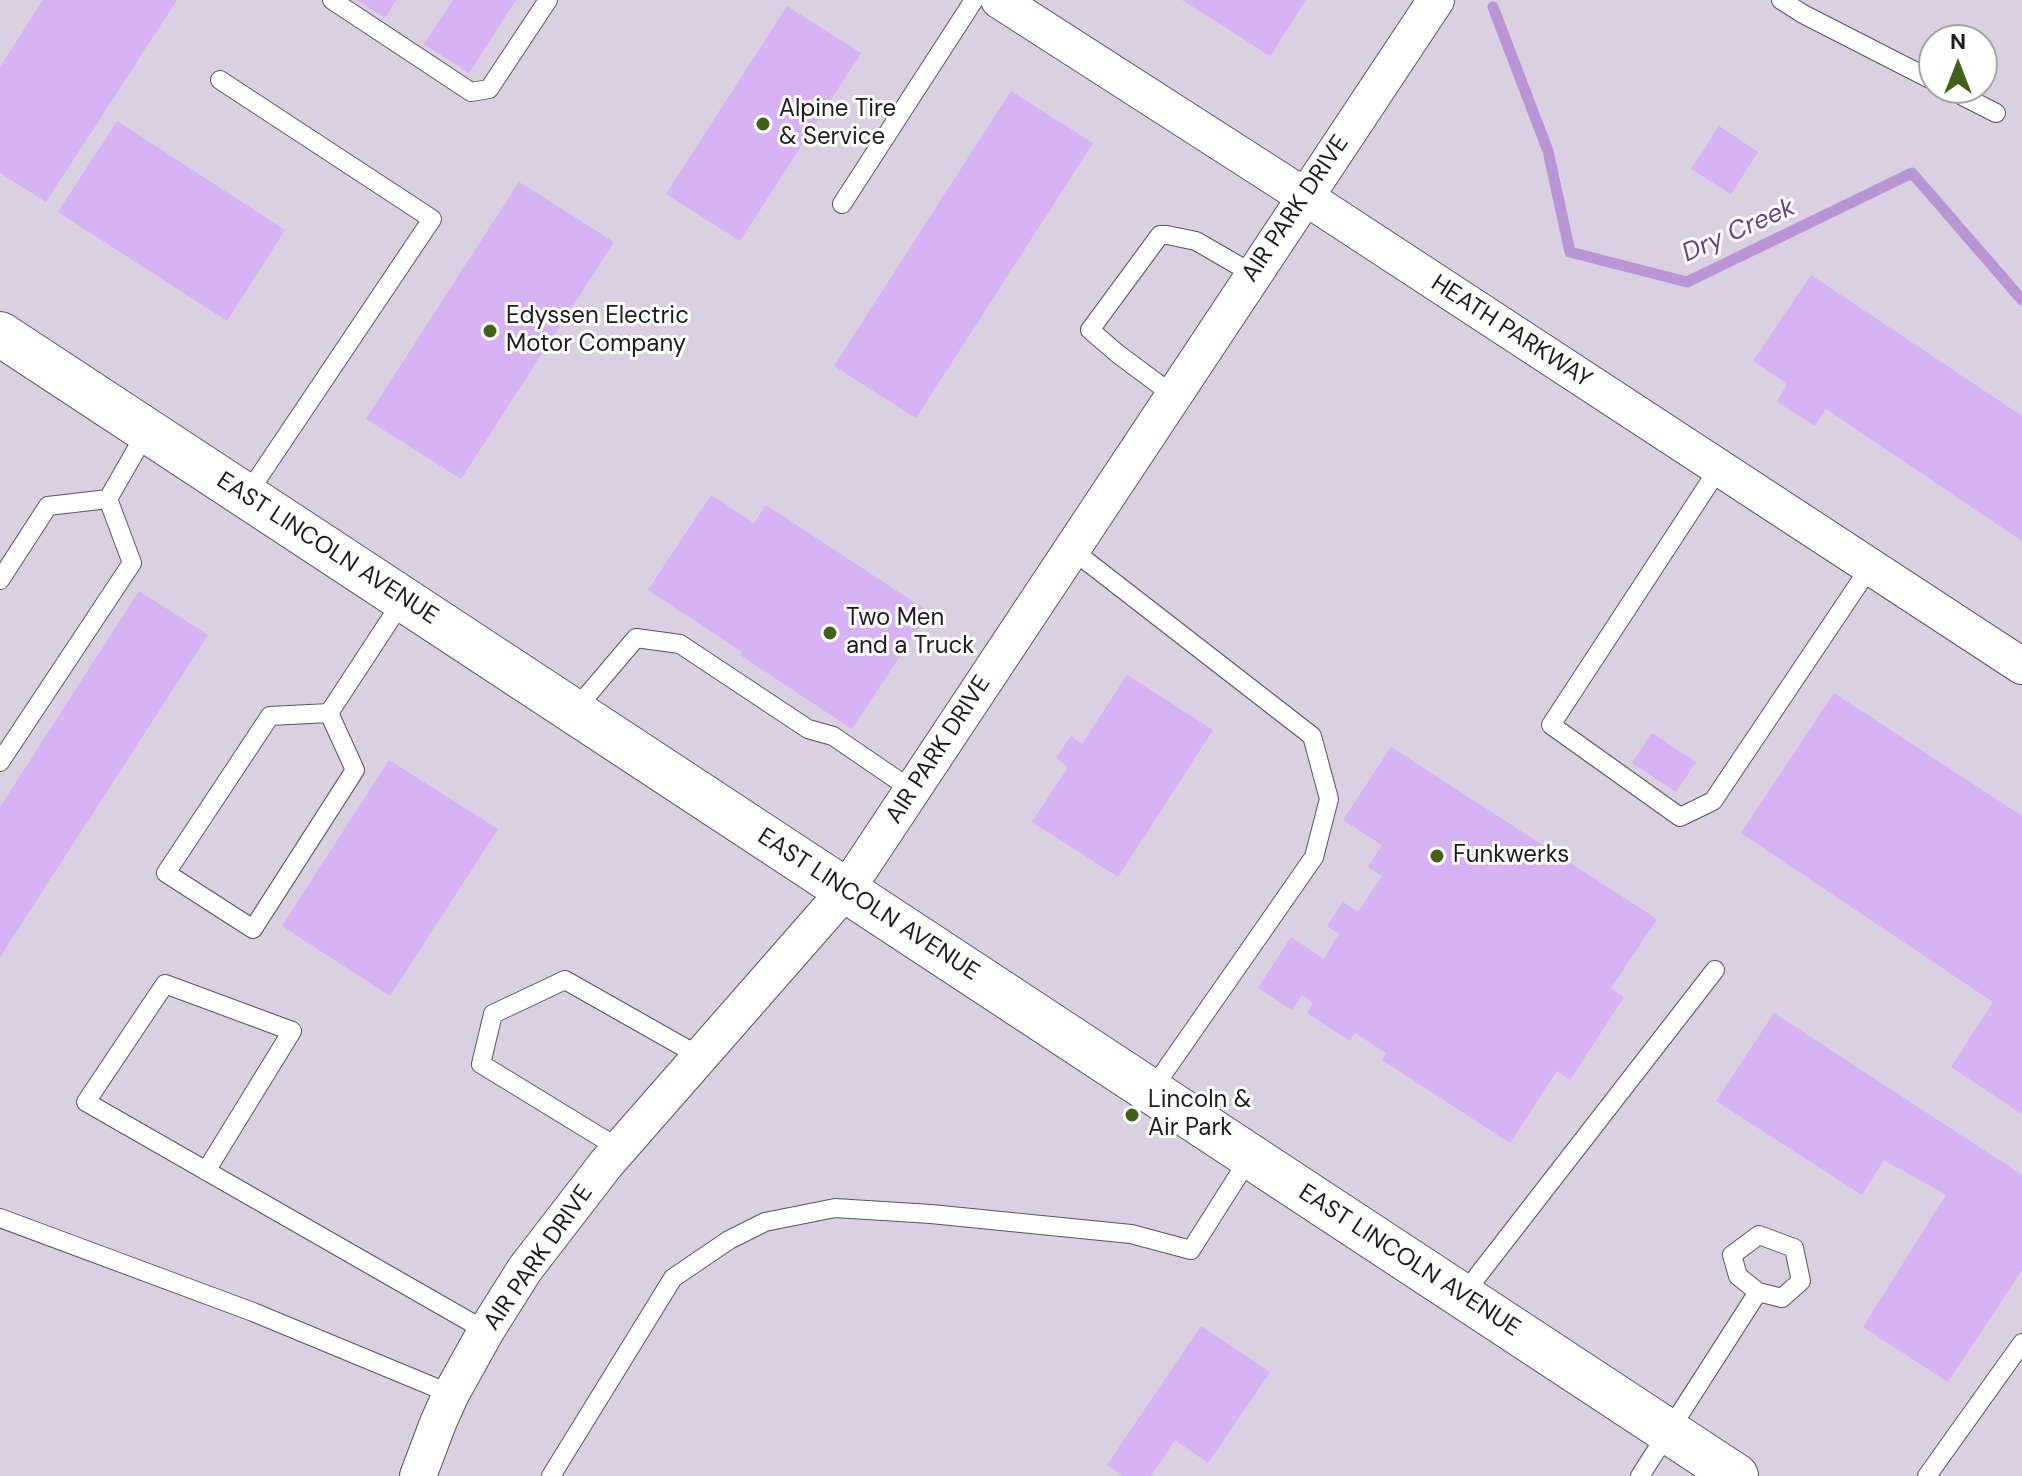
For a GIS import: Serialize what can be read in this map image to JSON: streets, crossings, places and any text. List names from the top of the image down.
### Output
{
  "streets": {
    "street": ["AIR PARK DRIVE", "HEATH PARKWAY", "EAST LINCOLN AVENUE"]
  },
  "crossings": [
    ["AIR PARK DRIVE", "HEATH PARKWAY"],
    ["AIR PARK DRIVE", "EAST LINCOLN AVENUE"]
  ],
  "water": ["Dry Creek"],
  "places": [
    "Alpine Tire & Service",
    "Edyssen Electric Motor Company",
    "Two Men and a Truck",
    "Funkwerks",
    "Lincoln & Air Park"
  ],
  "north": "top"
}
